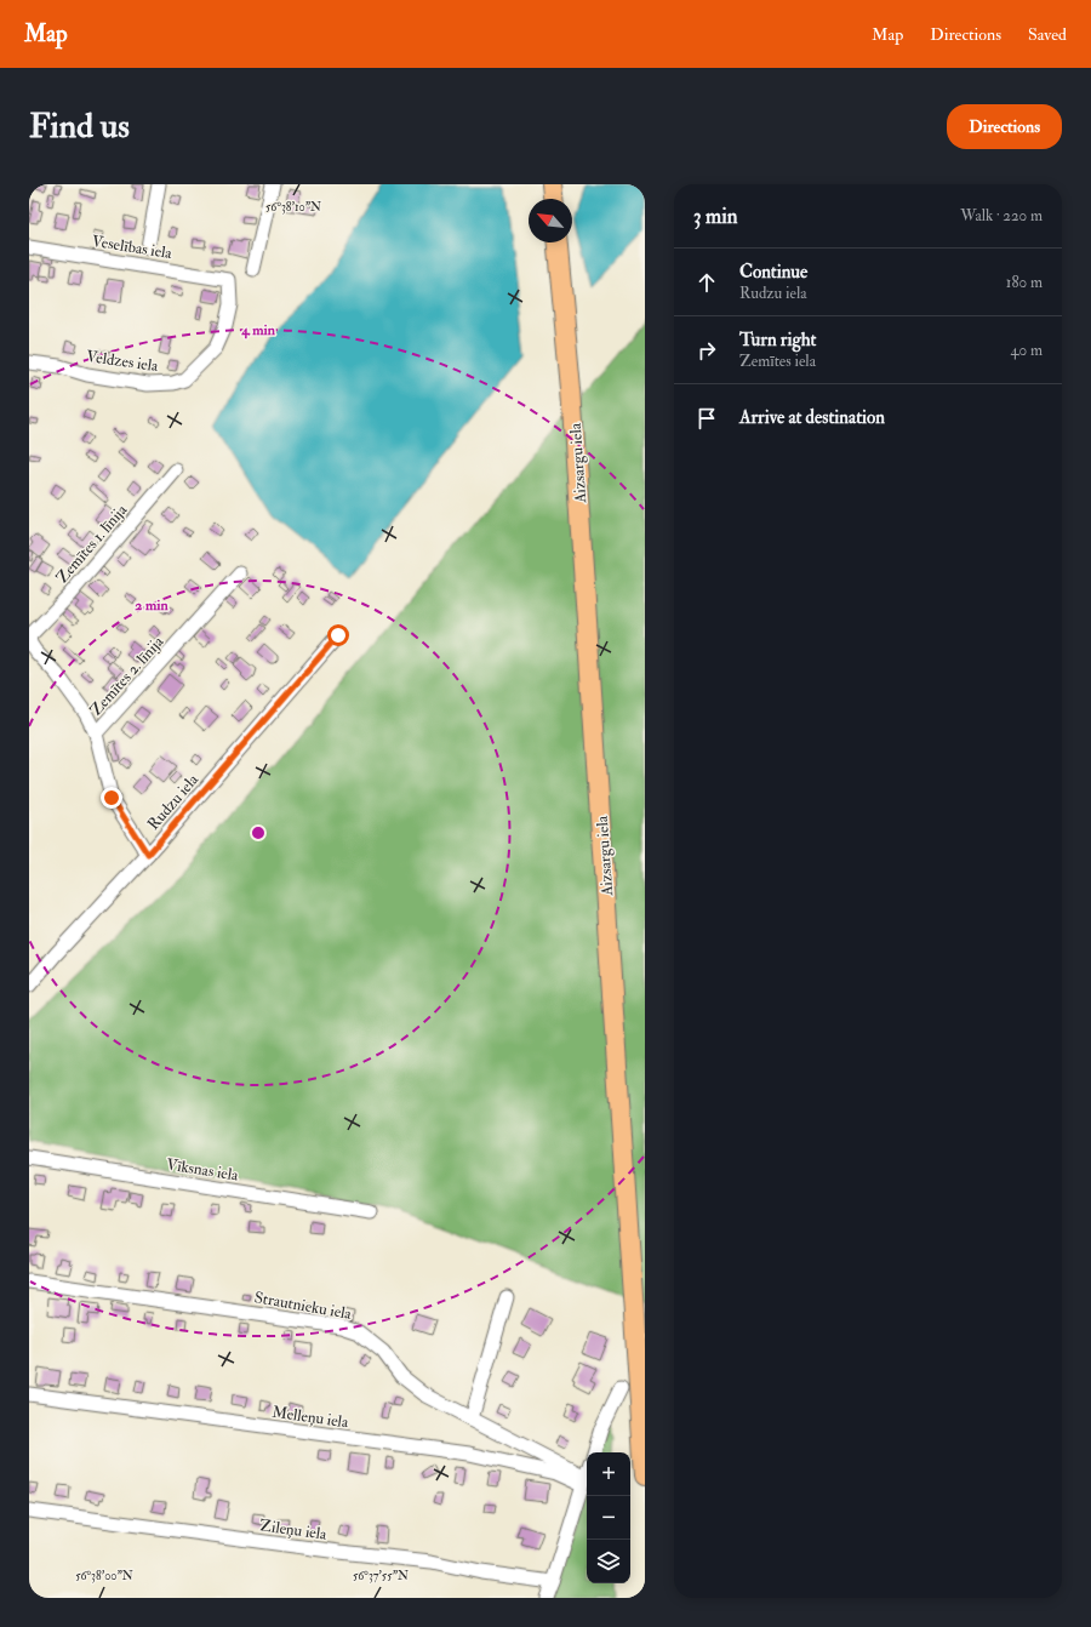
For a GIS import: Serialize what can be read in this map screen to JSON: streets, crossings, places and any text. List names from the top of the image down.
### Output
{
  "streets": {
    "highway": ["Aizsargu iela"],
    "street": [
      "Veselības iela",
      "Veldzes iela",
      "Zemītes 1. līnija",
      "Zemītes 2. līnija",
      "Rudzu iela",
      "Vīksnas iela",
      "Strautnieku iela",
      "Melleņu iela",
      "Zileņu iela"
    ]
  },
  "crossings": [
    ["Veselības iela", "Veldzes iela"],
    ["Strautnieku iela", "Melleņu iela"]
  ],
  "north": "top left",
  "page": {
    "header": "Map",
    "nav": ["Map", "Directions", "Saved"],
    "buttons": "Directions",
    "title": "Find us",
    "heading": ["3 min", "Walk · 220 m"],
    "list": [
      ["Continue", "Rudzu iela", "180 m"],
      ["Turn right", "Zemītes iela", "40 m"],
      "Arrive at destination"
    ],
    "map_buttons": ["+", "−"]
  },
  "coordinates": ["56°38'10\"N", "56°38'00\"N", "56°37'55\"N"],
  "rings": ["4 min", "2 min"]
}
